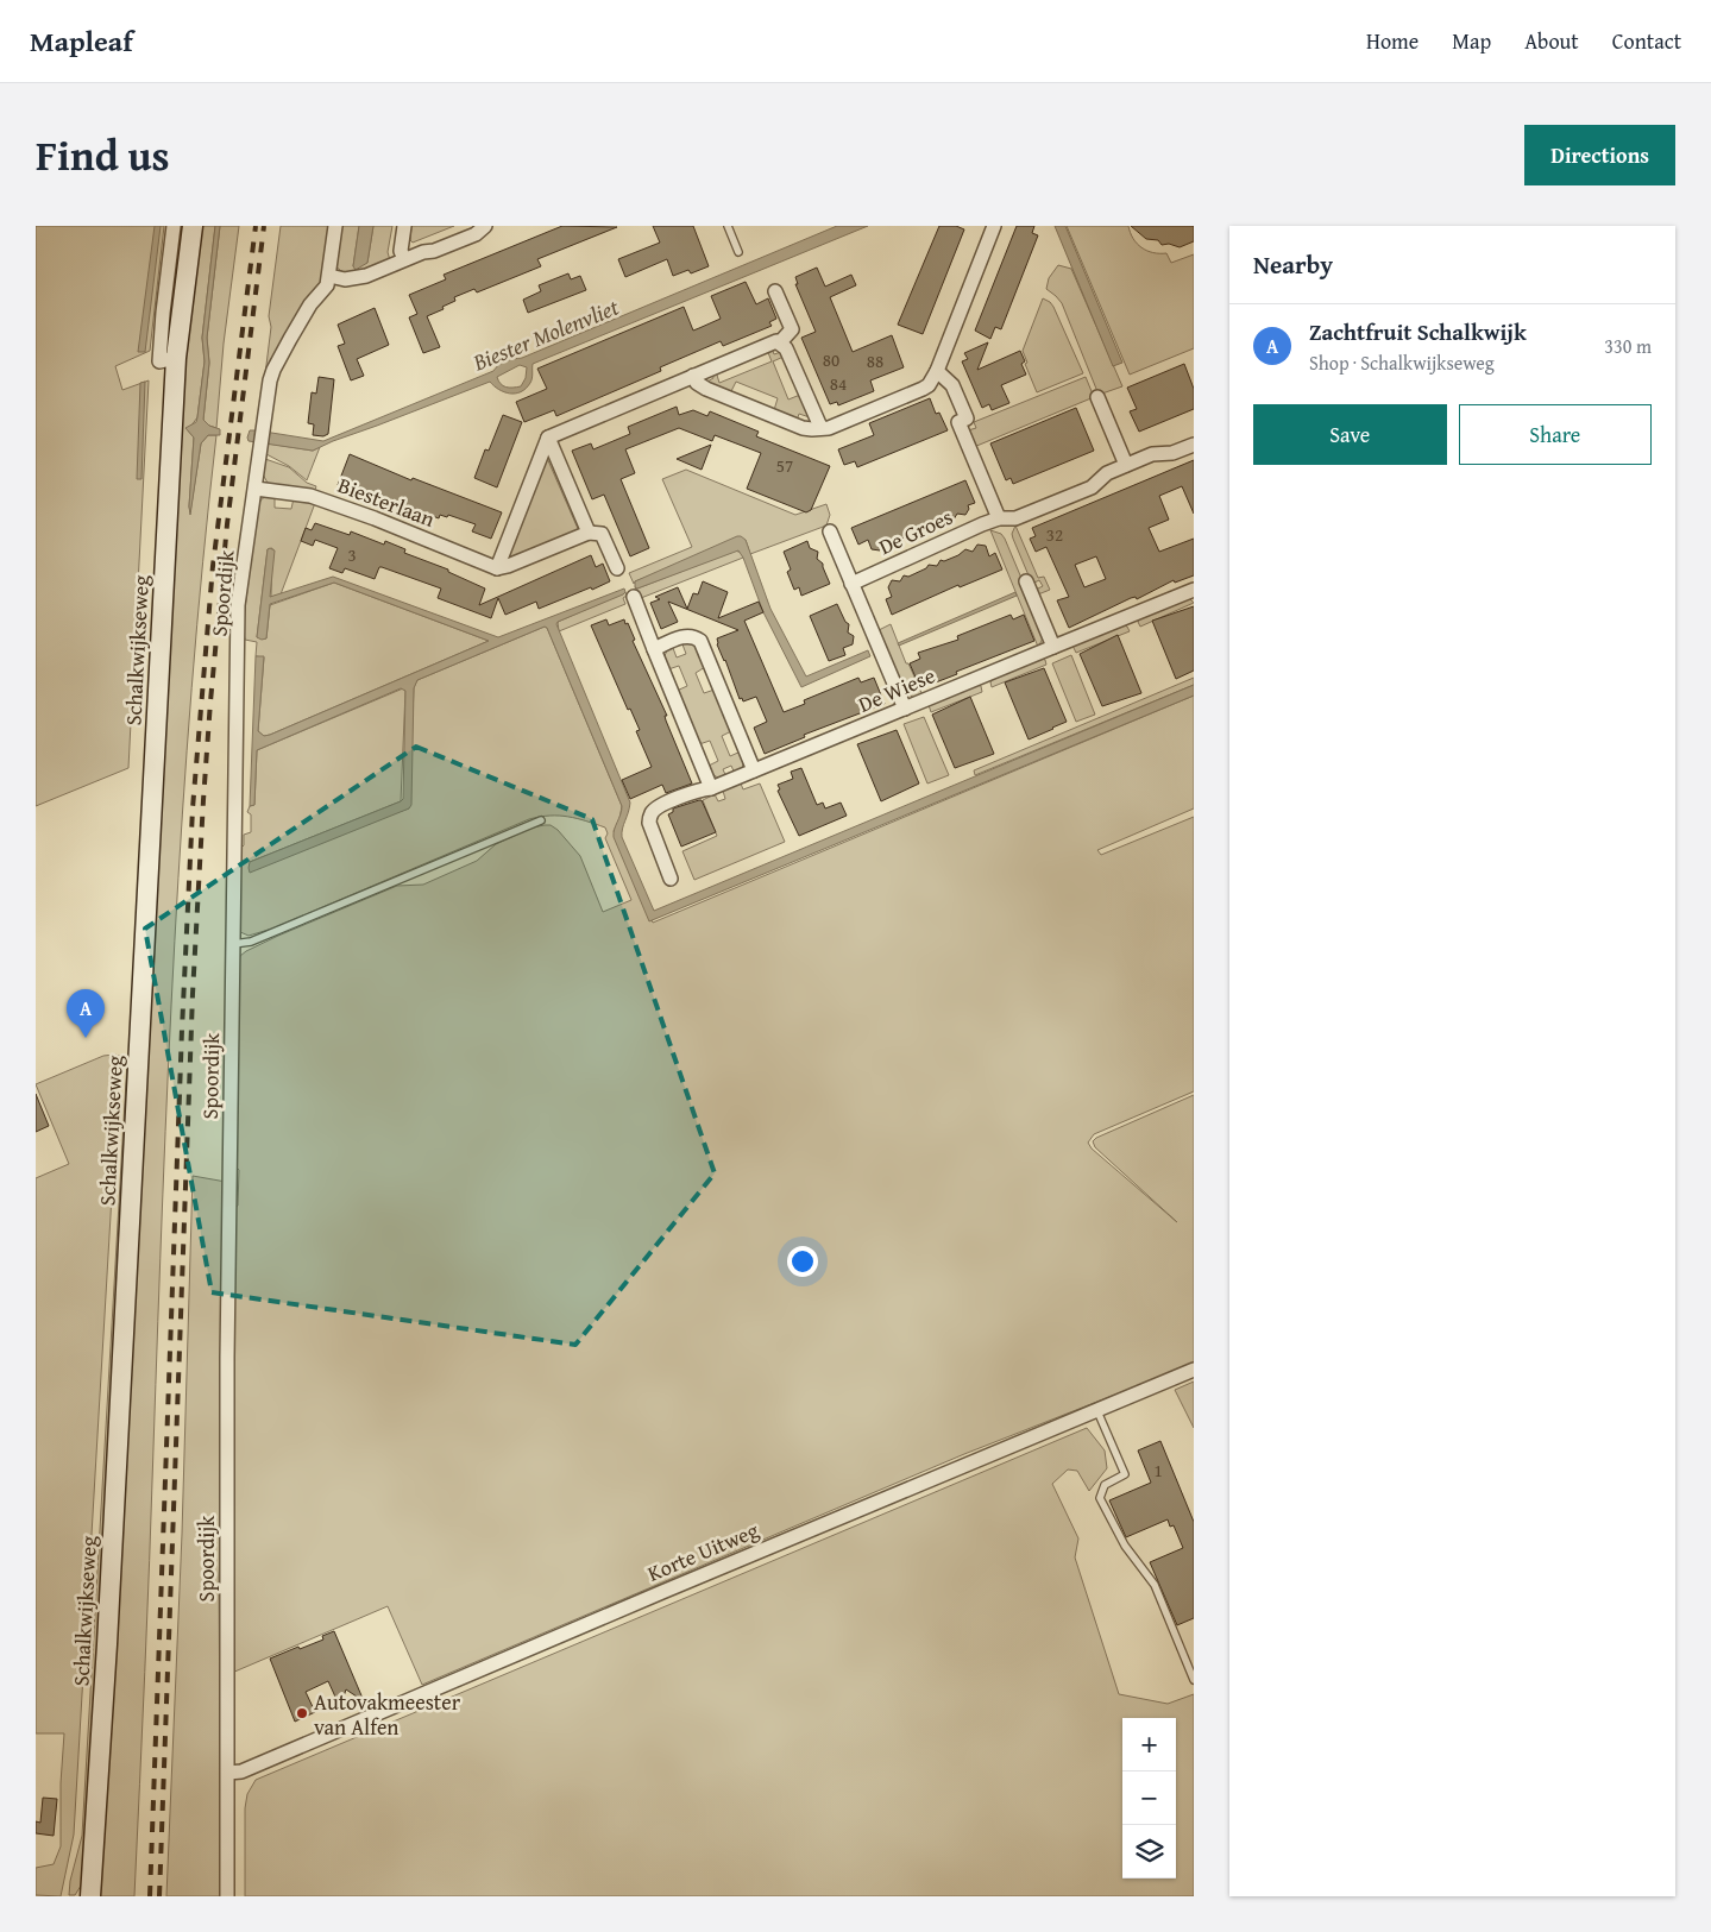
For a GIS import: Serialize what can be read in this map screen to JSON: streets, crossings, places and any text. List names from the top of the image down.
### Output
{
  "streets": {
    "street": [
      "Biesterlaan",
      "De Groes",
      "Spoordijk",
      "Schalkwijkseweg",
      "De Wiese",
      "Korte Uitweg"
    ]
  },
  "crossings": [
    ["Biesterlaan", "Spoordijk"],
    ["Spoordijk", "Korte Uitweg"]
  ],
  "water": ["Biester Molenvliet"],
  "places": ["Autovakmeester van Alfen"],
  "house_numbers": [
    "80",
    "88",
    "84",
    "57",
    "32",
    "3",
    "1"
  ],
  "page": {
    "header": "Mapleaf",
    "nav": [
      "Home",
      "Map",
      "About",
      "Contact"
    ],
    "title": "Find us",
    "buttons": [
      "Directions",
      ["Save", "Share"]
    ],
    "heading": "Nearby",
    "list": [
      {
        "mark": "A",
        "name": "Zachtfruit Schalkwijk",
        "note": "Shop · Schalkwijkseweg",
        "value": "330 m"
      }
    ],
    "pins": "A",
    "map_buttons": ["+", "−"]
  }
}
